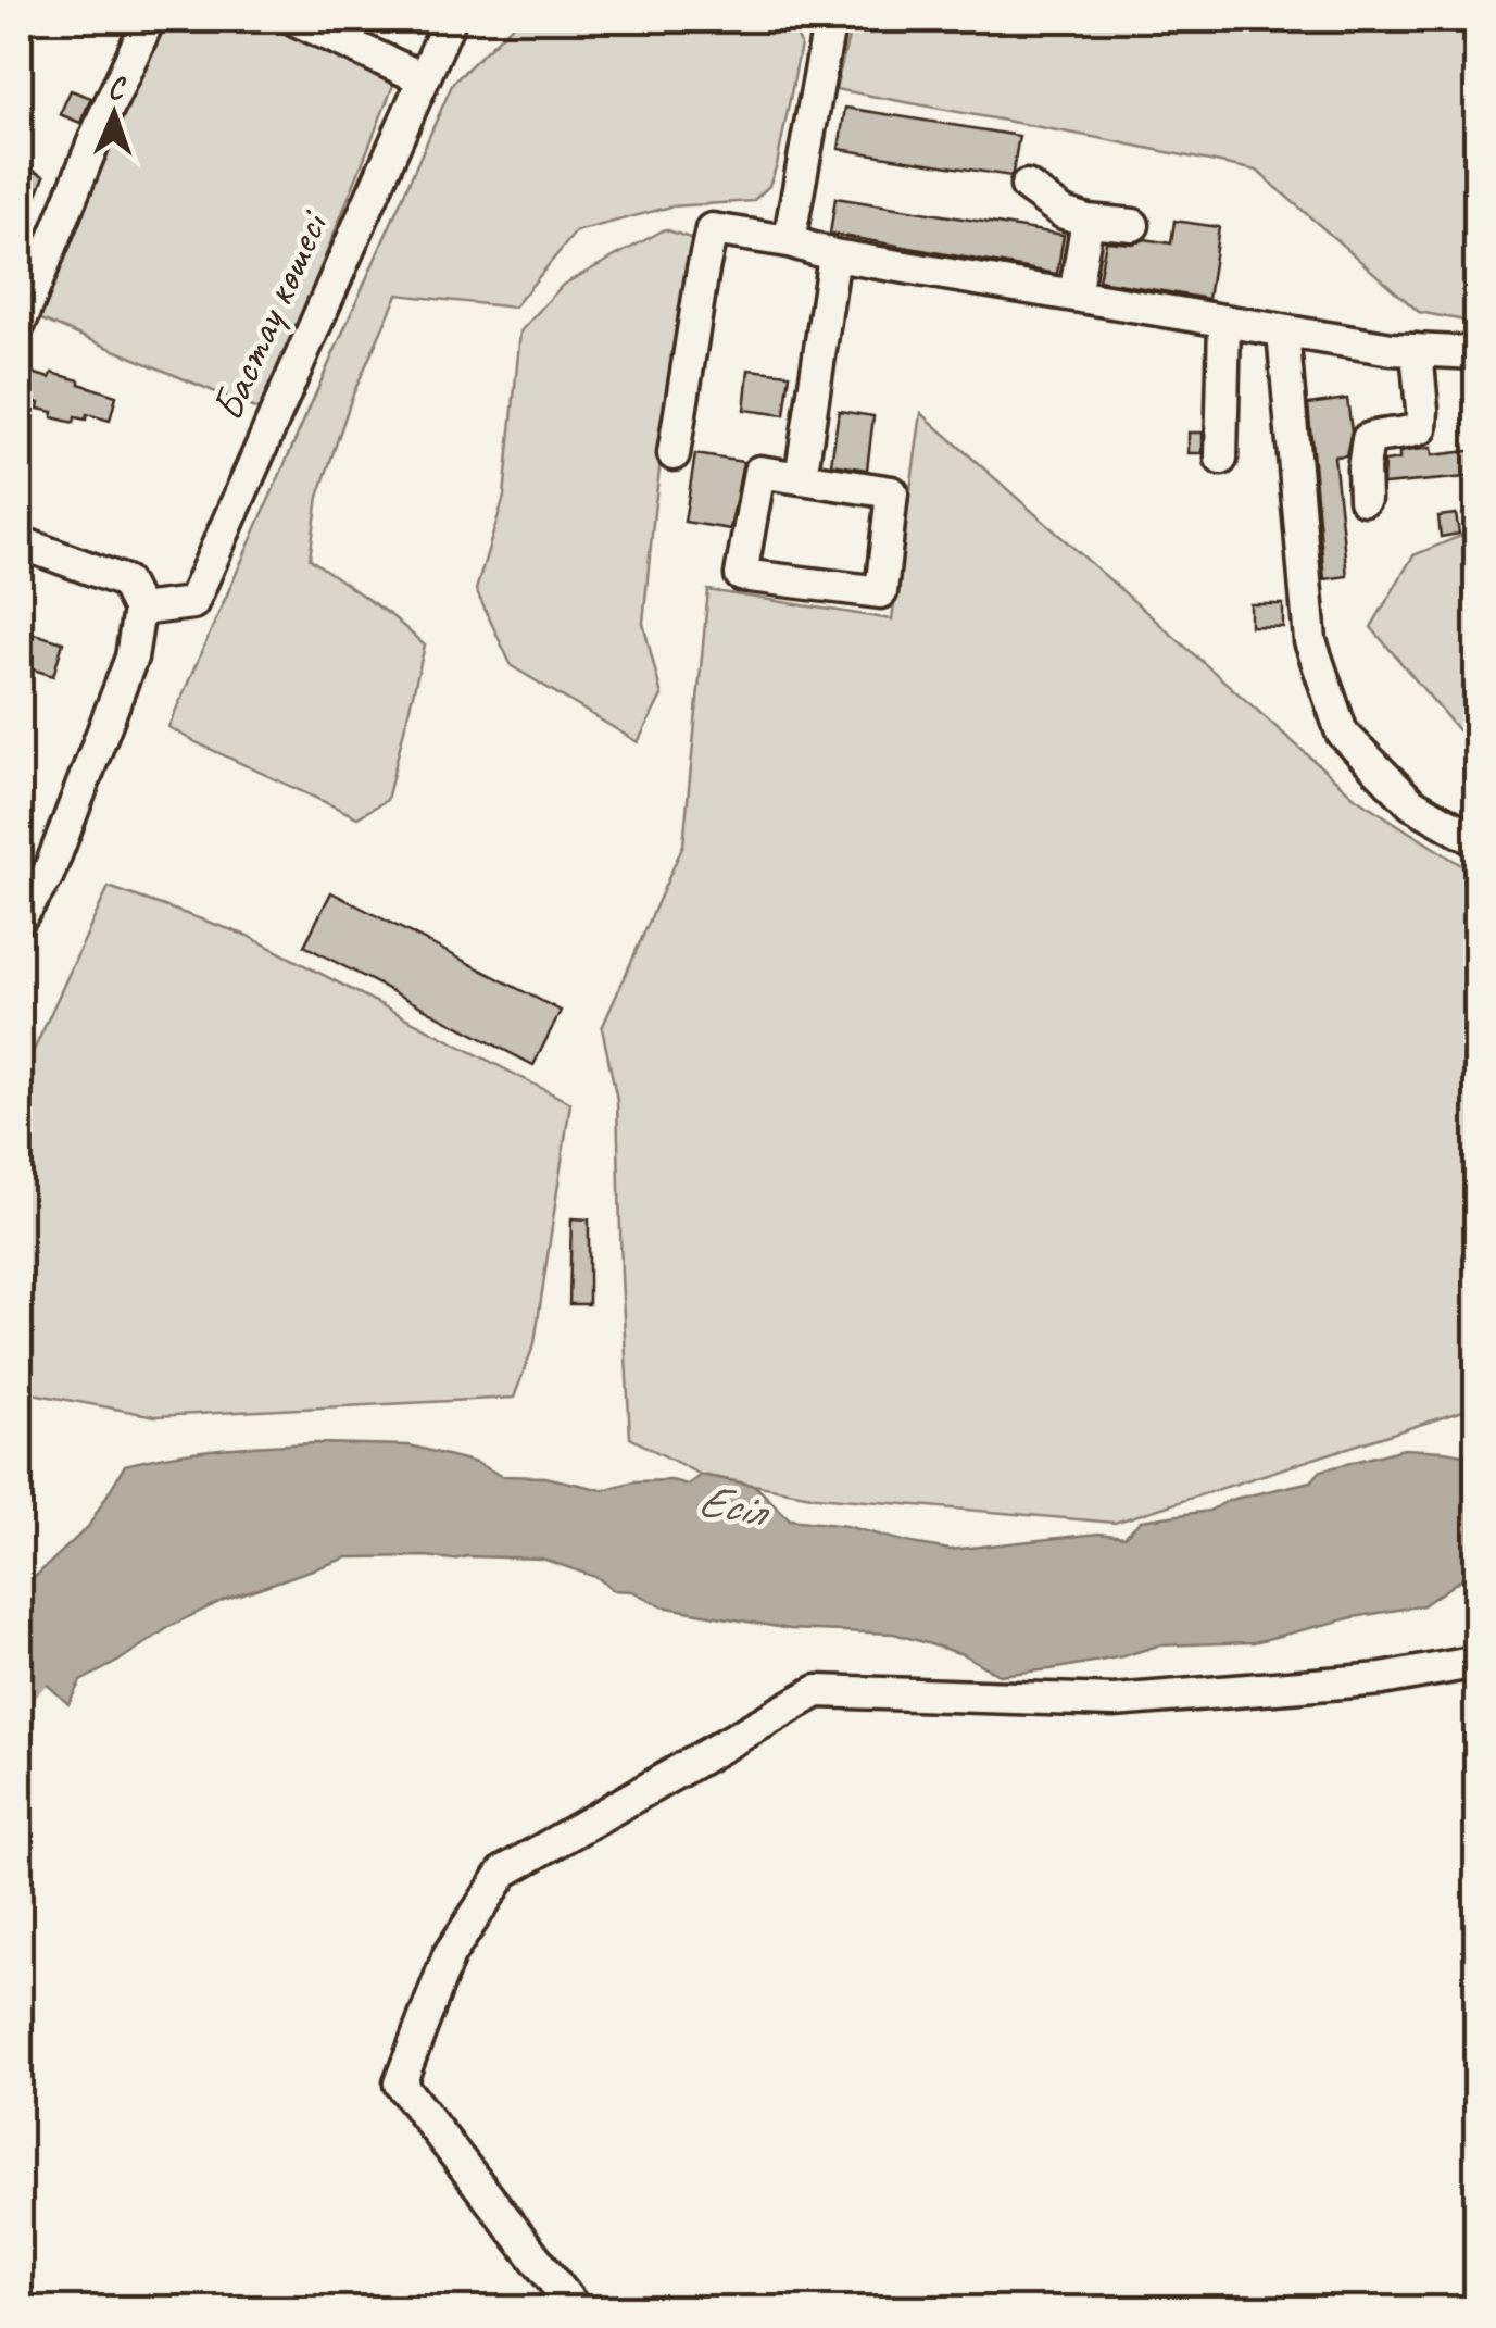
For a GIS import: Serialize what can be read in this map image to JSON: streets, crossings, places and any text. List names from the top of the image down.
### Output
{
  "streets": {
    "street": ["Бастау көшесі"]
  },
  "water": ["Есіл"],
  "north": "top"
}
